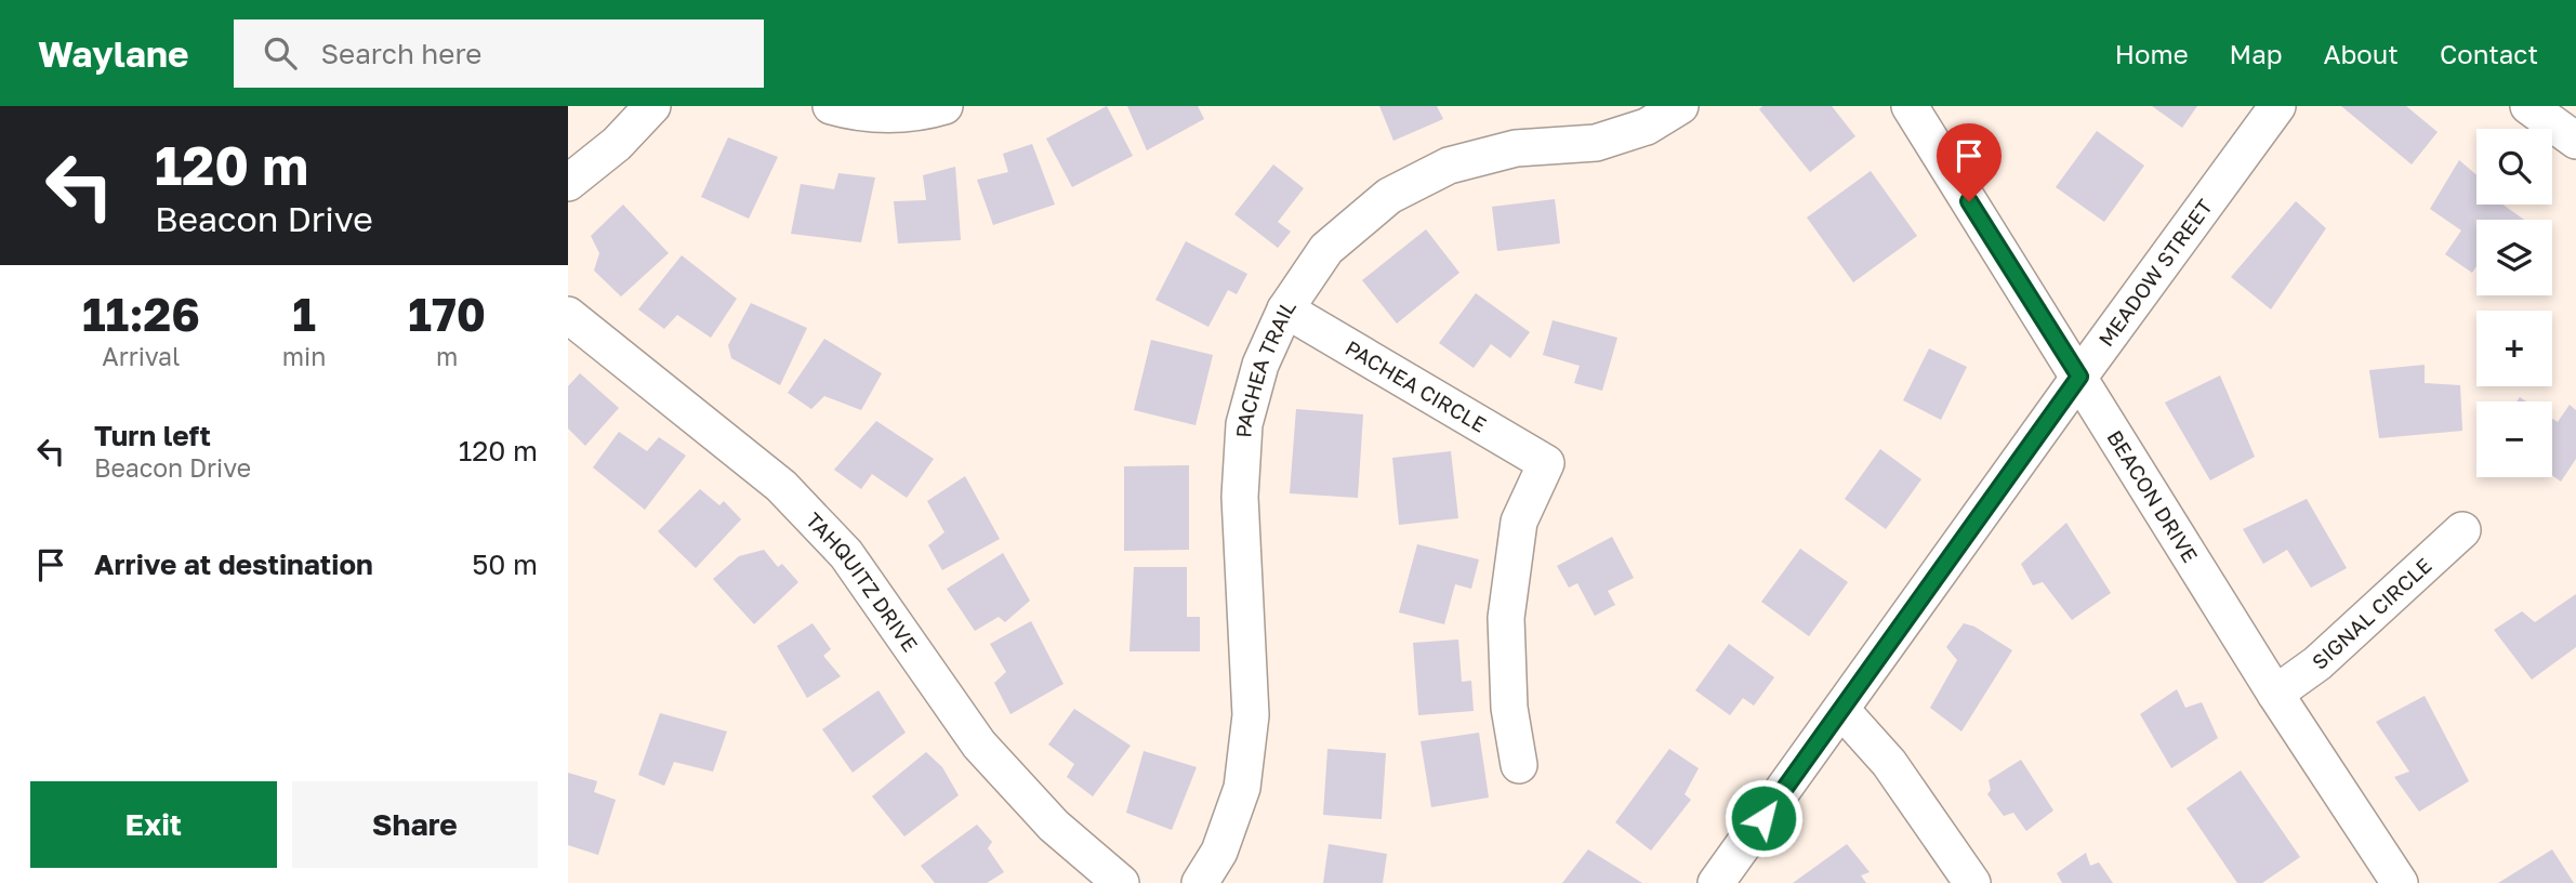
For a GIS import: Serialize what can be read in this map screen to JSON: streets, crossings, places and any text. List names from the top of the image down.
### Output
{
  "streets": {
    "street": [
      "MEADOW STREET",
      "PACHEA TRAIL",
      "PACHEA CIRCLE",
      "BEACON DRIVE",
      "TAHQUITZ DRIVE",
      "SIGNAL CIRCLE"
    ]
  },
  "crossings": [
    ["MEADOW STREET", "BEACON DRIVE"],
    ["PACHEA TRAIL", "PACHEA CIRCLE"],
    ["BEACON DRIVE", "SIGNAL CIRCLE"]
  ],
  "page": {
    "header": "Waylane",
    "search": "Search here",
    "nav": [
      "Home",
      "Map",
      "About",
      "Contact"
    ],
    "turn": ["120 m", "Beacon Drive"],
    "map_buttons": ["+", "−"],
    "eta": [
      "11:26",
      "Arrival",
      "1",
      "min",
      "170",
      "m"
    ],
    "list": [
      {
        "name": "Turn left",
        "note": "Beacon Drive",
        "value": "120 m"
      },
      {
        "name": "Arrive at destination",
        "value": "50 m"
      }
    ],
    "buttons": ["Exit", "Share"]
  }
}
